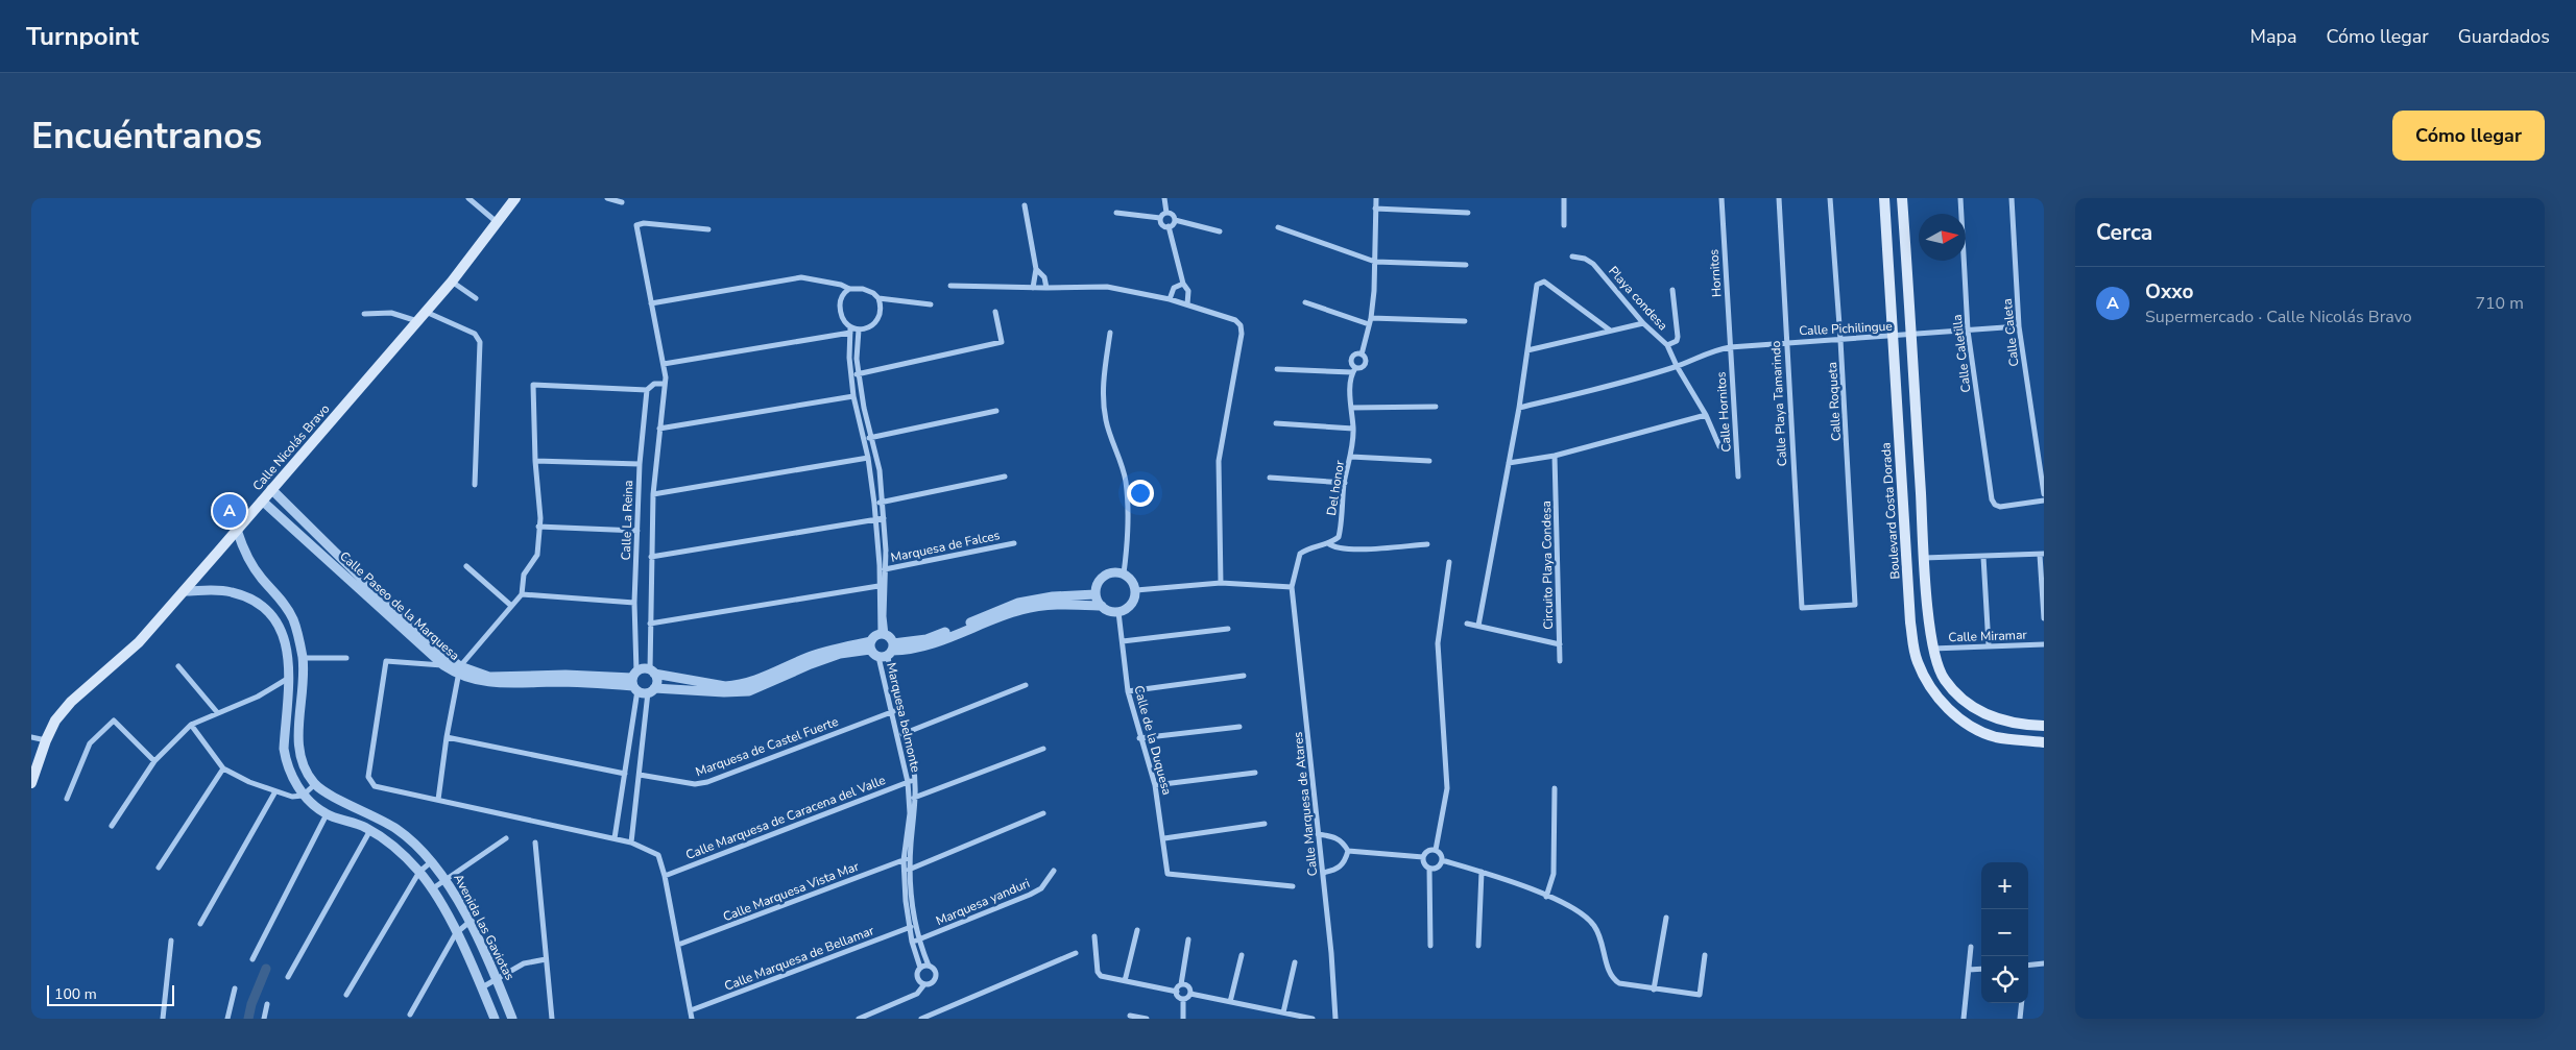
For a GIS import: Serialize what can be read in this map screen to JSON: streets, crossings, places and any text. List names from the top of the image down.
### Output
{
  "streets": {
    "main road": ["Calle Nicolás Bravo", "Boulevard Costa Dorada"],
    "street": [
      "Hornitos",
      "Playa condesa",
      "Calle Pichilingue",
      "Calle Caleta",
      "Calle Caletilla",
      "Calle Roqueta",
      "Calle Playa Tamarindo",
      "Calle Hornitos",
      "Del honor",
      "Calle La Reina",
      "Marquesa de Falces",
      "Circuito Playa Condesa",
      "Calle Paseo de la Marquesa",
      "Calle Miramar",
      "Marquesa belmonte",
      "Calle de la Duquesa",
      "Marquesa de Castel Fuerte",
      "Calle Marquesa de Atares",
      "Calle Marquesa de Caracena del Valle",
      "Calle Marquesa Vista Mar",
      "Marquesa yanduri",
      "Avenida las Gaviotas",
      "Calle Marquesa de Bellamar"
    ]
  },
  "crossings": [
    ["Hornitos", "Calle Pichilingue"],
    ["Hornitos", "Calle Hornitos"],
    ["Playa condesa", "Calle Pichilingue"],
    ["Calle Pichilingue", "Calle Caleta"],
    ["Calle Pichilingue", "Calle Caletilla"],
    ["Calle Pichilingue", "Calle Roqueta"],
    ["Calle Pichilingue", "Calle Playa Tamarindo"],
    ["Calle Pichilingue", "Calle Hornitos"],
    ["Calle Pichilingue", "Boulevard Costa Dorada"],
    ["Calle Roqueta", "Calle Playa Tamarindo"],
    ["Calle Nicolás Bravo", "Calle Paseo de la Marquesa"],
    ["Calle Nicolás Bravo", "Avenida las Gaviotas"],
    ["Calle La Reina", "Calle Paseo de la Marquesa"],
    ["Marquesa belmonte", "Marquesa de Castel Fuerte"],
    ["Marquesa belmonte", "Calle Marquesa de Caracena del Valle"],
    ["Marquesa belmonte", "Calle Marquesa Vista Mar"],
    ["Marquesa belmonte", "Marquesa yanduri"],
    ["Marquesa belmonte", "Calle Marquesa de Bellamar"]
  ],
  "scale_bar": "100 m",
  "north": "right",
  "page": {
    "header": "Turnpoint",
    "nav": ["Mapa", "Cómo llegar", "Guardados"],
    "buttons": "Cómo llegar",
    "title": "Encuéntranos",
    "heading": "Cerca",
    "list": [
      {
        "mark": "A",
        "name": "Oxxo",
        "note": "Supermercado · Calle Nicolás Bravo",
        "value": "710 m"
      }
    ],
    "pins": "A",
    "map_buttons": ["+", "−"],
    "scale": "100 m"
  }
}
